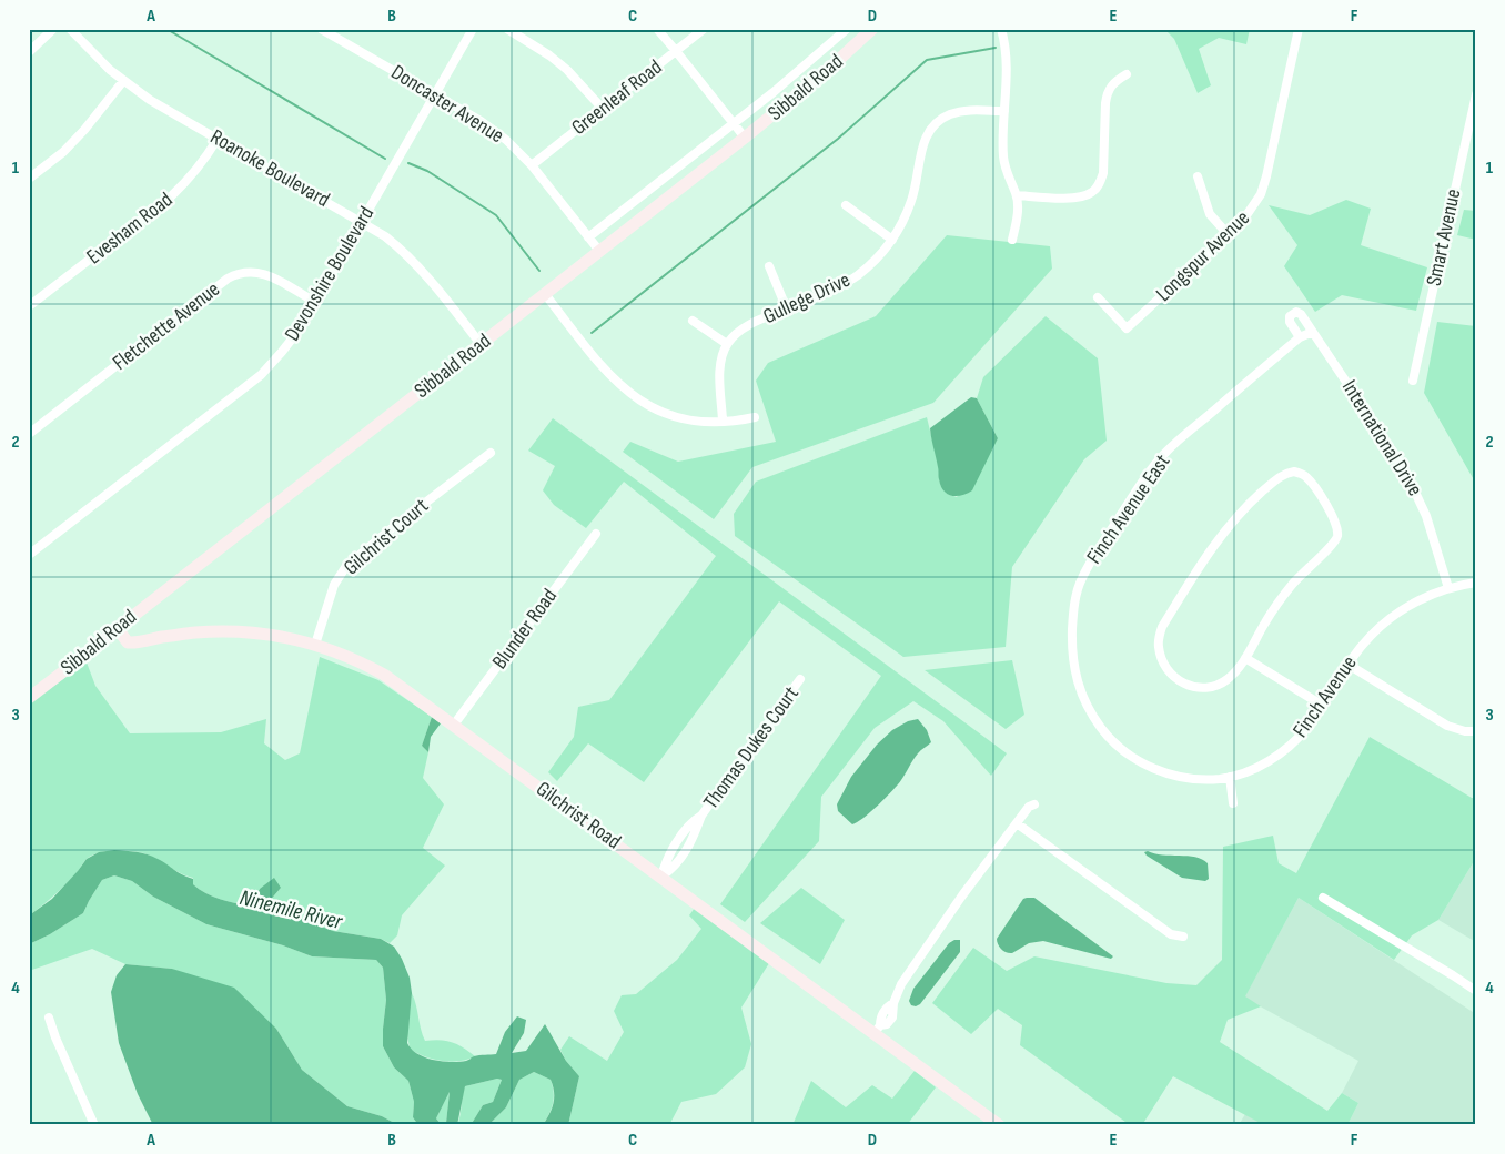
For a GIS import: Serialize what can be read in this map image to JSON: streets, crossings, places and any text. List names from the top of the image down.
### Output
{
  "streets": {
    "street": [
      "Sibbald Road",
      "Greenleaf Road",
      "Doncaster Avenue",
      "Roanoke Boulevard",
      "Evesham Road",
      "Smart Avenue",
      "Longspur Avenue",
      "Devonshire Boulevard",
      "Gullege Drive",
      "Fletchette Avenue",
      "International Drive",
      "Finch Avenue East",
      "Gilchrist Court",
      "Blunder Road",
      "Finch Avenue",
      "Thomas Dukes Court",
      "Gilchrist Road"
    ]
  },
  "crossings": [
    ["Sibbald Road", "Doncaster Avenue"],
    ["Sibbald Road", "Roanoke Boulevard"],
    ["Sibbald Road", "Gilchrist Road"],
    ["Greenleaf Road", "Doncaster Avenue"],
    ["Doncaster Avenue", "Devonshire Boulevard"],
    ["Roanoke Boulevard", "Evesham Road"],
    ["Roanoke Boulevard", "Devonshire Boulevard"],
    ["Devonshire Boulevard", "Fletchette Avenue"],
    ["International Drive", "Finch Avenue East"],
    ["International Drive", "Finch Avenue"],
    ["Finch Avenue East", "Finch Avenue"],
    ["Gilchrist Court", "Gilchrist Road"],
    ["Blunder Road", "Gilchrist Road"],
    ["Thomas Dukes Court", "Gilchrist Road"]
  ],
  "water": ["Ninemile River"],
  "grid": {
    "columns": [
      "A",
      "B",
      "C",
      "D",
      "E",
      "F"
    ],
    "rows": [
      "1",
      "2",
      "3",
      "4"
    ]
  }
}
